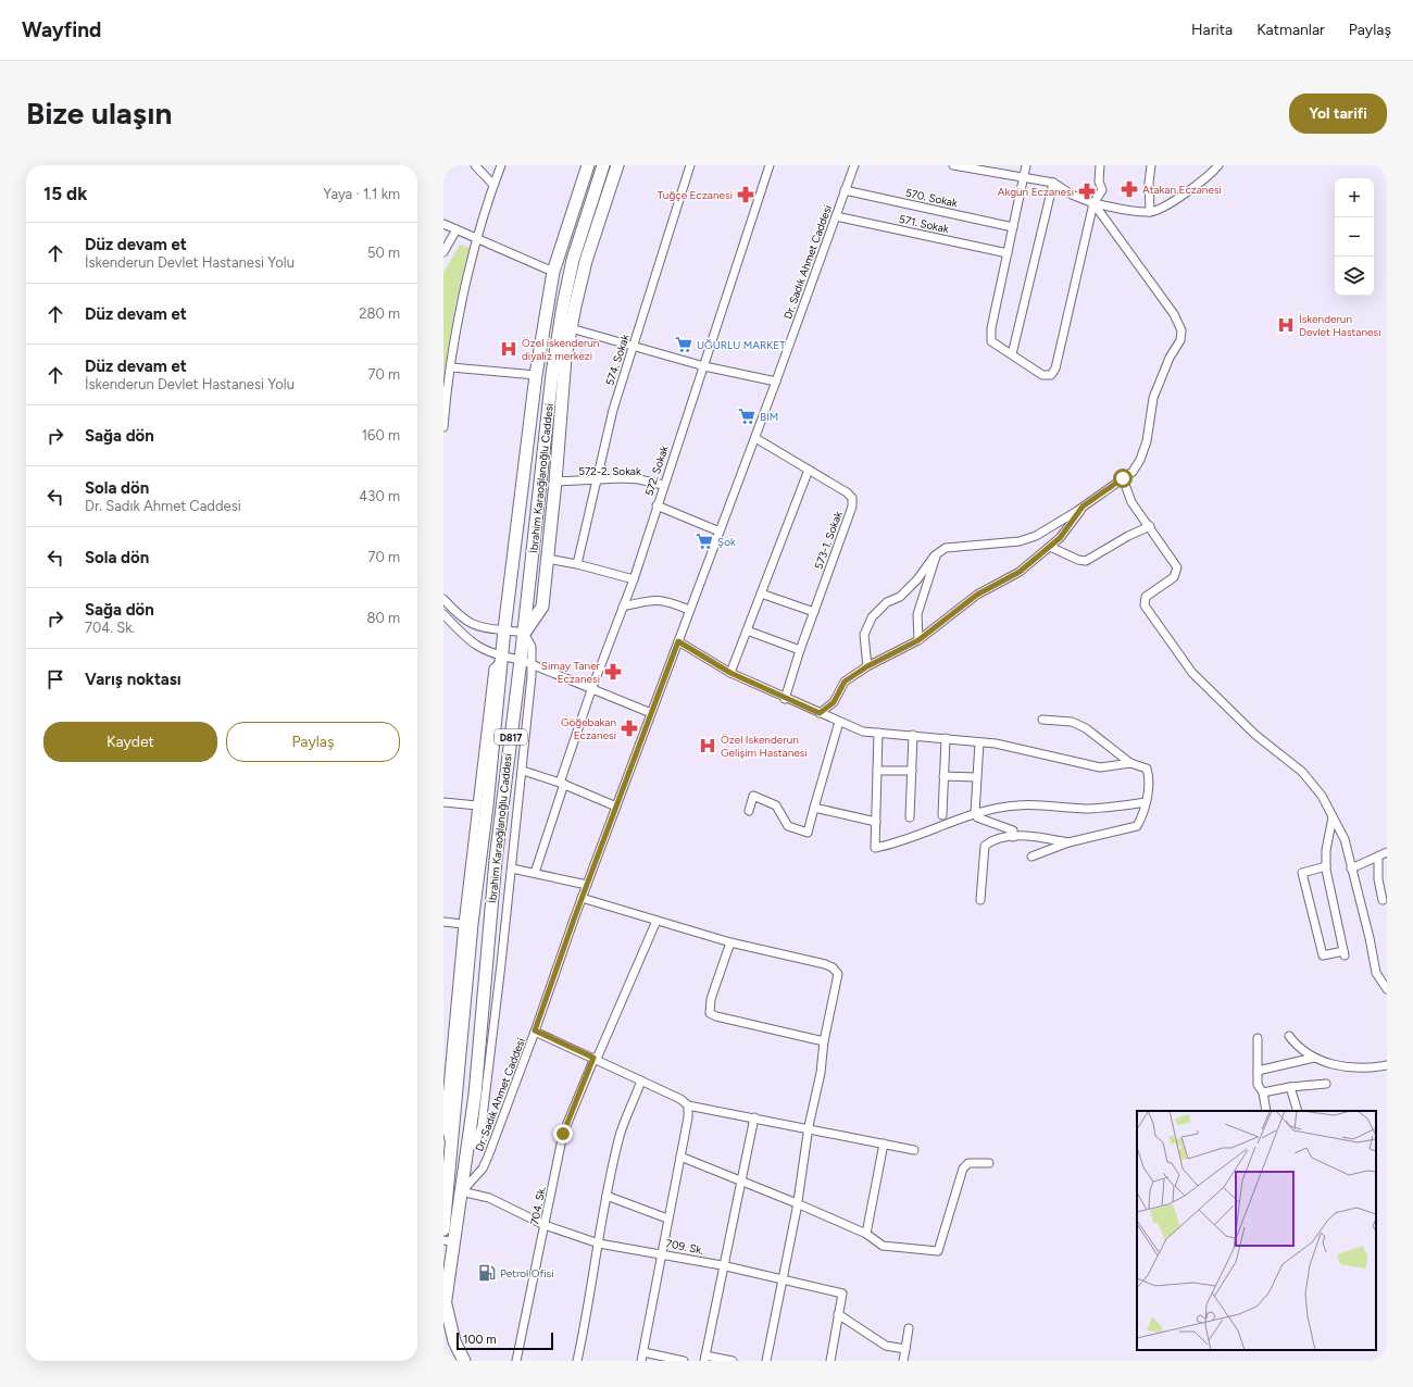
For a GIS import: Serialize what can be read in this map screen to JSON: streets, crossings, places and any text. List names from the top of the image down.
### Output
{
  "streets": {
    "highway": ["İbrahim Karaoğlanoğlu Caddesi", "D817"],
    "street": [
      "570. Sokak",
      "571. Sokak",
      "Dr. Sadık Ahmet Caddesi",
      "574. Sokak",
      "572-2. Sokak",
      "572. Sokak",
      "573-1. Sokak",
      "704. Sk.",
      "709. Sk."
    ]
  },
  "crossings": [
    ["570. Sokak", "Dr. Sadık Ahmet Caddesi"],
    ["571. Sokak", "Dr. Sadık Ahmet Caddesi"],
    ["Dr. Sadık Ahmet Caddesi", "İbrahim Karaoğlanoğlu Caddesi"],
    ["Dr. Sadık Ahmet Caddesi", "573-1. Sokak"],
    ["Dr. Sadık Ahmet Caddesi", "709. Sk."],
    ["574. Sokak", "572-2. Sokak"],
    ["572-2. Sokak", "572. Sokak"],
    ["İbrahim Karaoğlanoğlu Caddesi", "709. Sk."],
    ["704. Sk.", "709. Sk."]
  ],
  "places": {
    "pharmacy": [
      "Atakan Eczanesi",
      "Akgün Eczanesi",
      "Tuğçe Eczanesi",
      "Simay Taner Eczanesi",
      "Göğebakan Eczanesi"
    ],
    "hospital": ["İskenderun Devlet Hastanesi", "Özel iskenderun diyaliz merkezi", "Özel İskenderun Gelişim Hastanesi"],
    "supermarket": ["UĞURLU MARKET", "BİM", "Şok"],
    "fuel station": ["Petrol Ofisi"]
  },
  "scale_bar": "100 m",
  "page": {
    "header": "Wayfind",
    "nav": ["Harita", "Katmanlar", "Paylaş"],
    "buttons": [
      "Yol tarifi",
      ["Kaydet", "Paylaş"]
    ],
    "title": "Bize ulaşın",
    "heading": ["15 dk", "Yaya · 1.1 km"],
    "map_buttons": ["+", "−"],
    "list": [
      ["Düz devam et", "İskenderun Devlet Hastanesi Yolu", "50 m"],
      ["Düz devam et", "280 m"],
      ["Düz devam et", "İskenderun Devlet Hastanesi Yolu", "70 m"],
      ["Sağa dön", "160 m"],
      ["Sola dön", "Dr. Sadık Ahmet Caddesi", "430 m"],
      ["Sola dön", "70 m"],
      ["Sağa dön", "704. Sk.", "80 m"],
      "Varış noktası"
    ],
    "scale": "100 m"
  }
}
